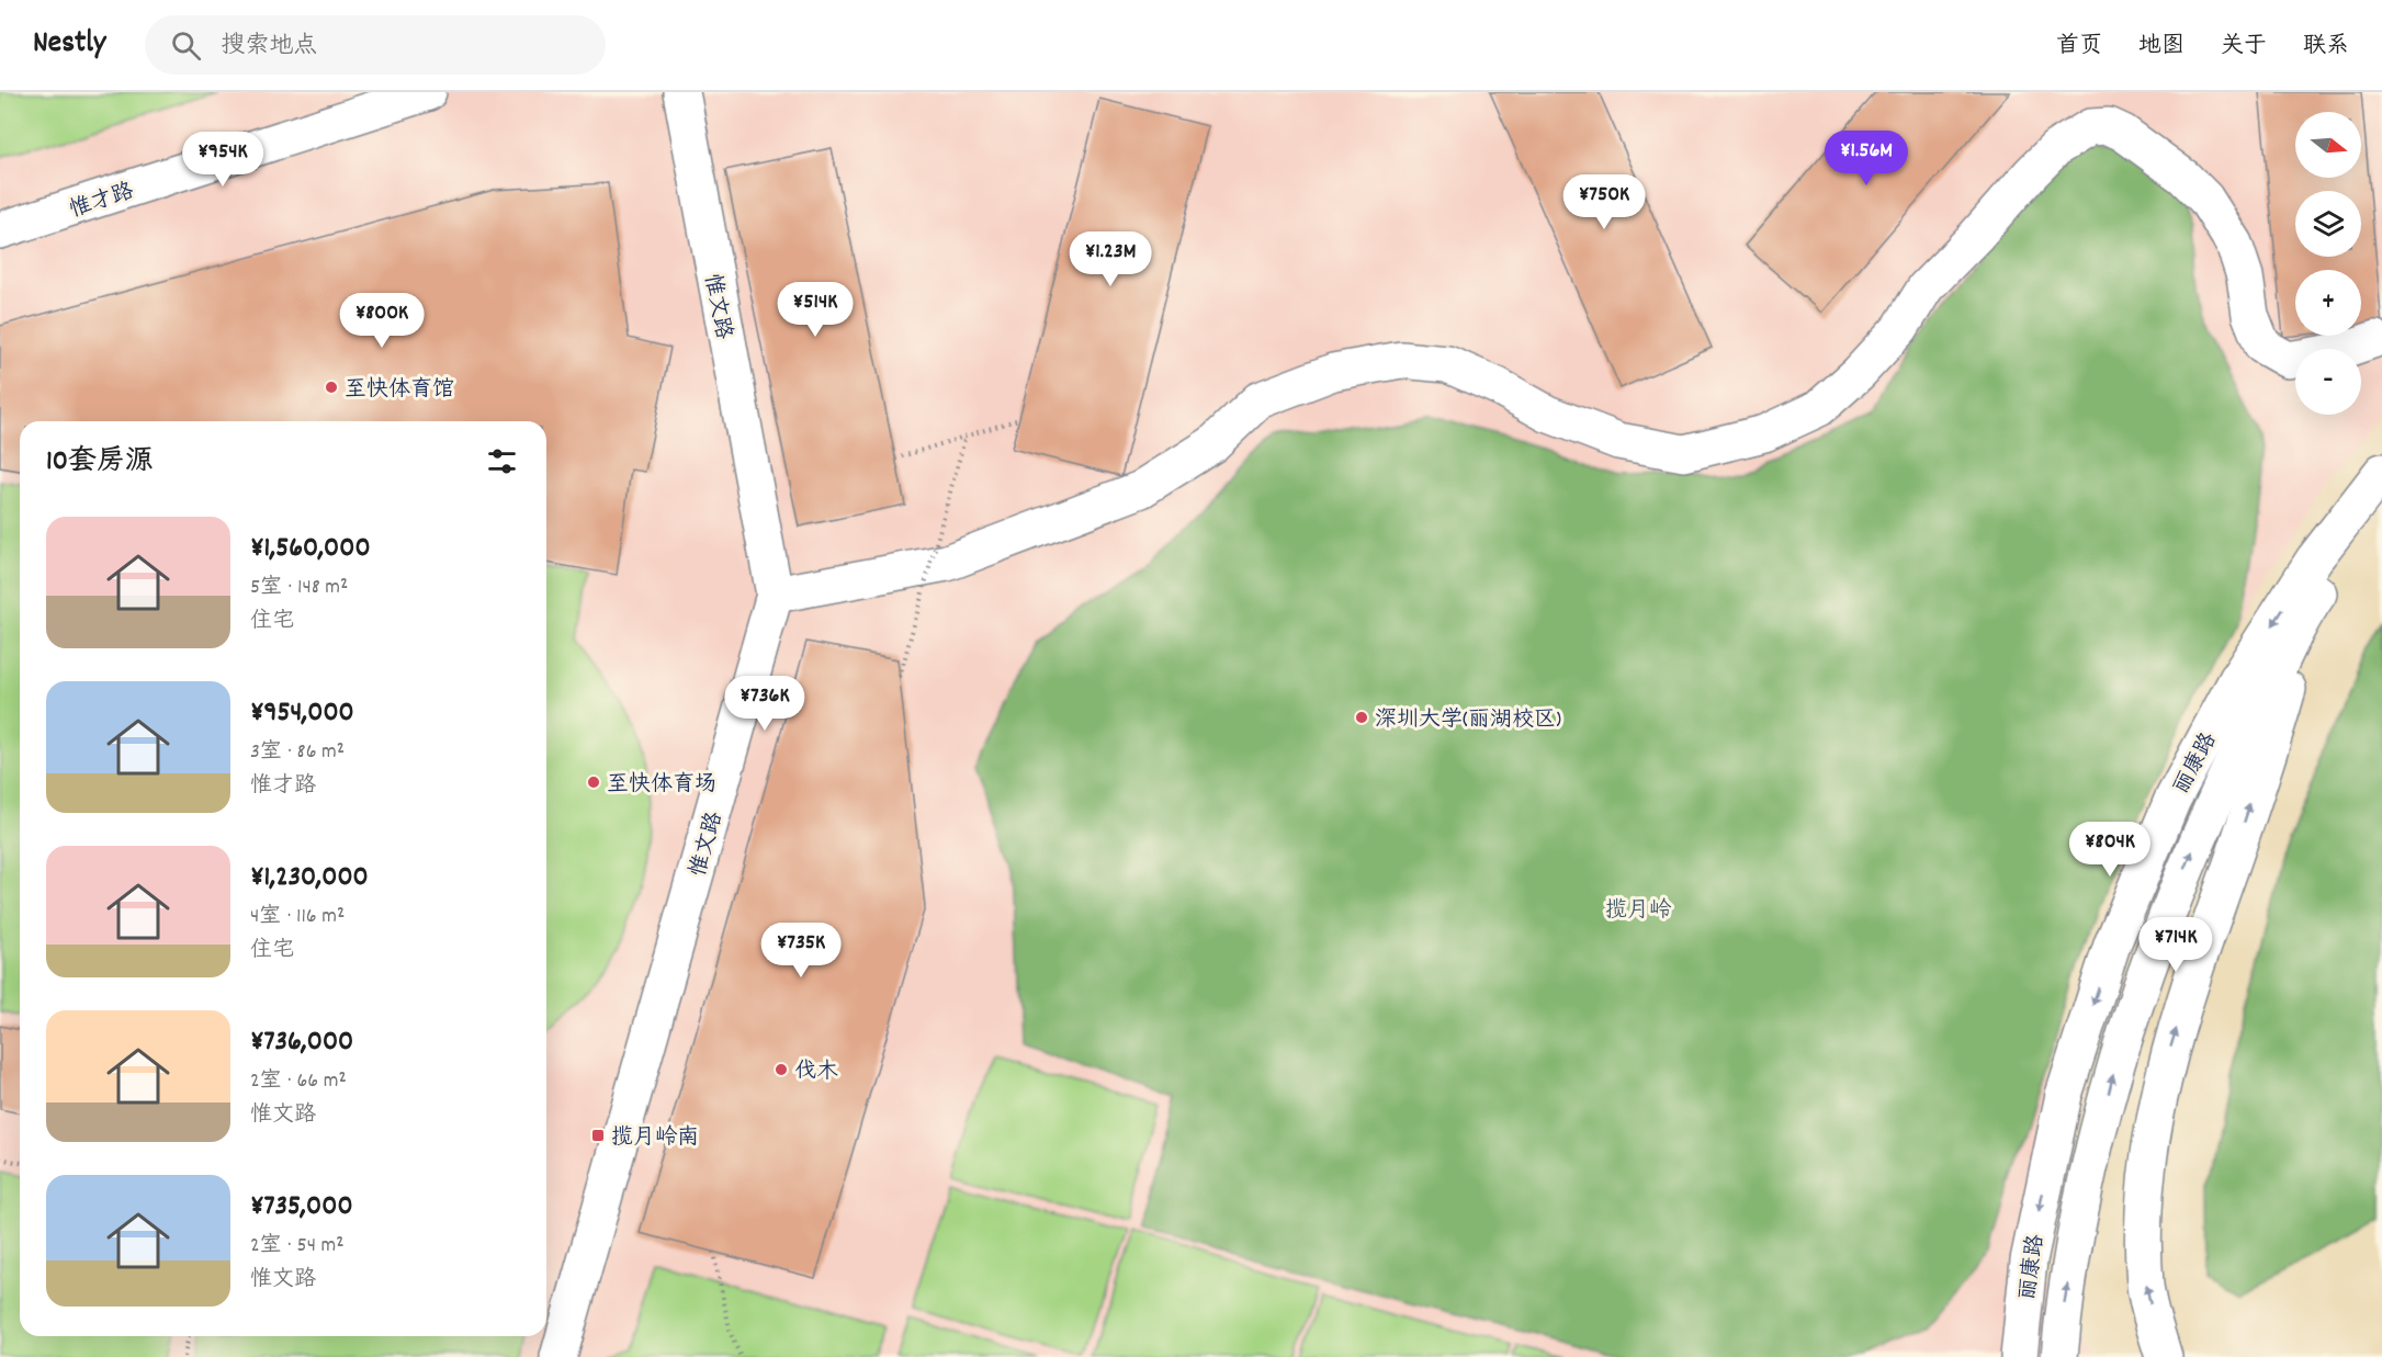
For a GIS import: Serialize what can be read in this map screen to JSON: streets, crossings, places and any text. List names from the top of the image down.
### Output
{
  "streets": {
    "street": ["惟才路", "惟文路", "丽康路"]
  },
  "parks": ["揽月岭"],
  "places": {
    "other": [
      "至快体育馆",
      "深圳大学(丽湖校区)",
      "至快体育场",
      "伐木"
    ],
    "transit": ["揽月岭南"]
  },
  "north": "right",
  "page": {
    "header": "Nestly",
    "search": "搜索地点",
    "nav": [
      "首页",
      "地图",
      "关于",
      "联系"
    ],
    "map_buttons": ["+", "−"],
    "price": [
      "¥1.56M",
      "¥954K",
      "¥750K",
      "¥1.23M",
      "¥514K",
      "¥800K",
      "¥736K",
      "¥804K",
      "¥714K",
      "¥735K"
    ],
    "heading": "10套房源",
    "list": [
      {
        "name": "¥1,560,000",
        "note": "5室 · 148 m² · 住宅"
      },
      {
        "name": "¥954,000",
        "note": "3室 · 86 m² · 惟才路"
      },
      {
        "name": "¥1,230,000",
        "note": "4室 · 116 m² · 住宅"
      },
      {
        "name": "¥736,000",
        "note": "2室 · 66 m² · 惟文路"
      },
      {
        "name": "¥735,000",
        "note": "2室 · 54 m² · 惟文路"
      }
    ]
  }
}
